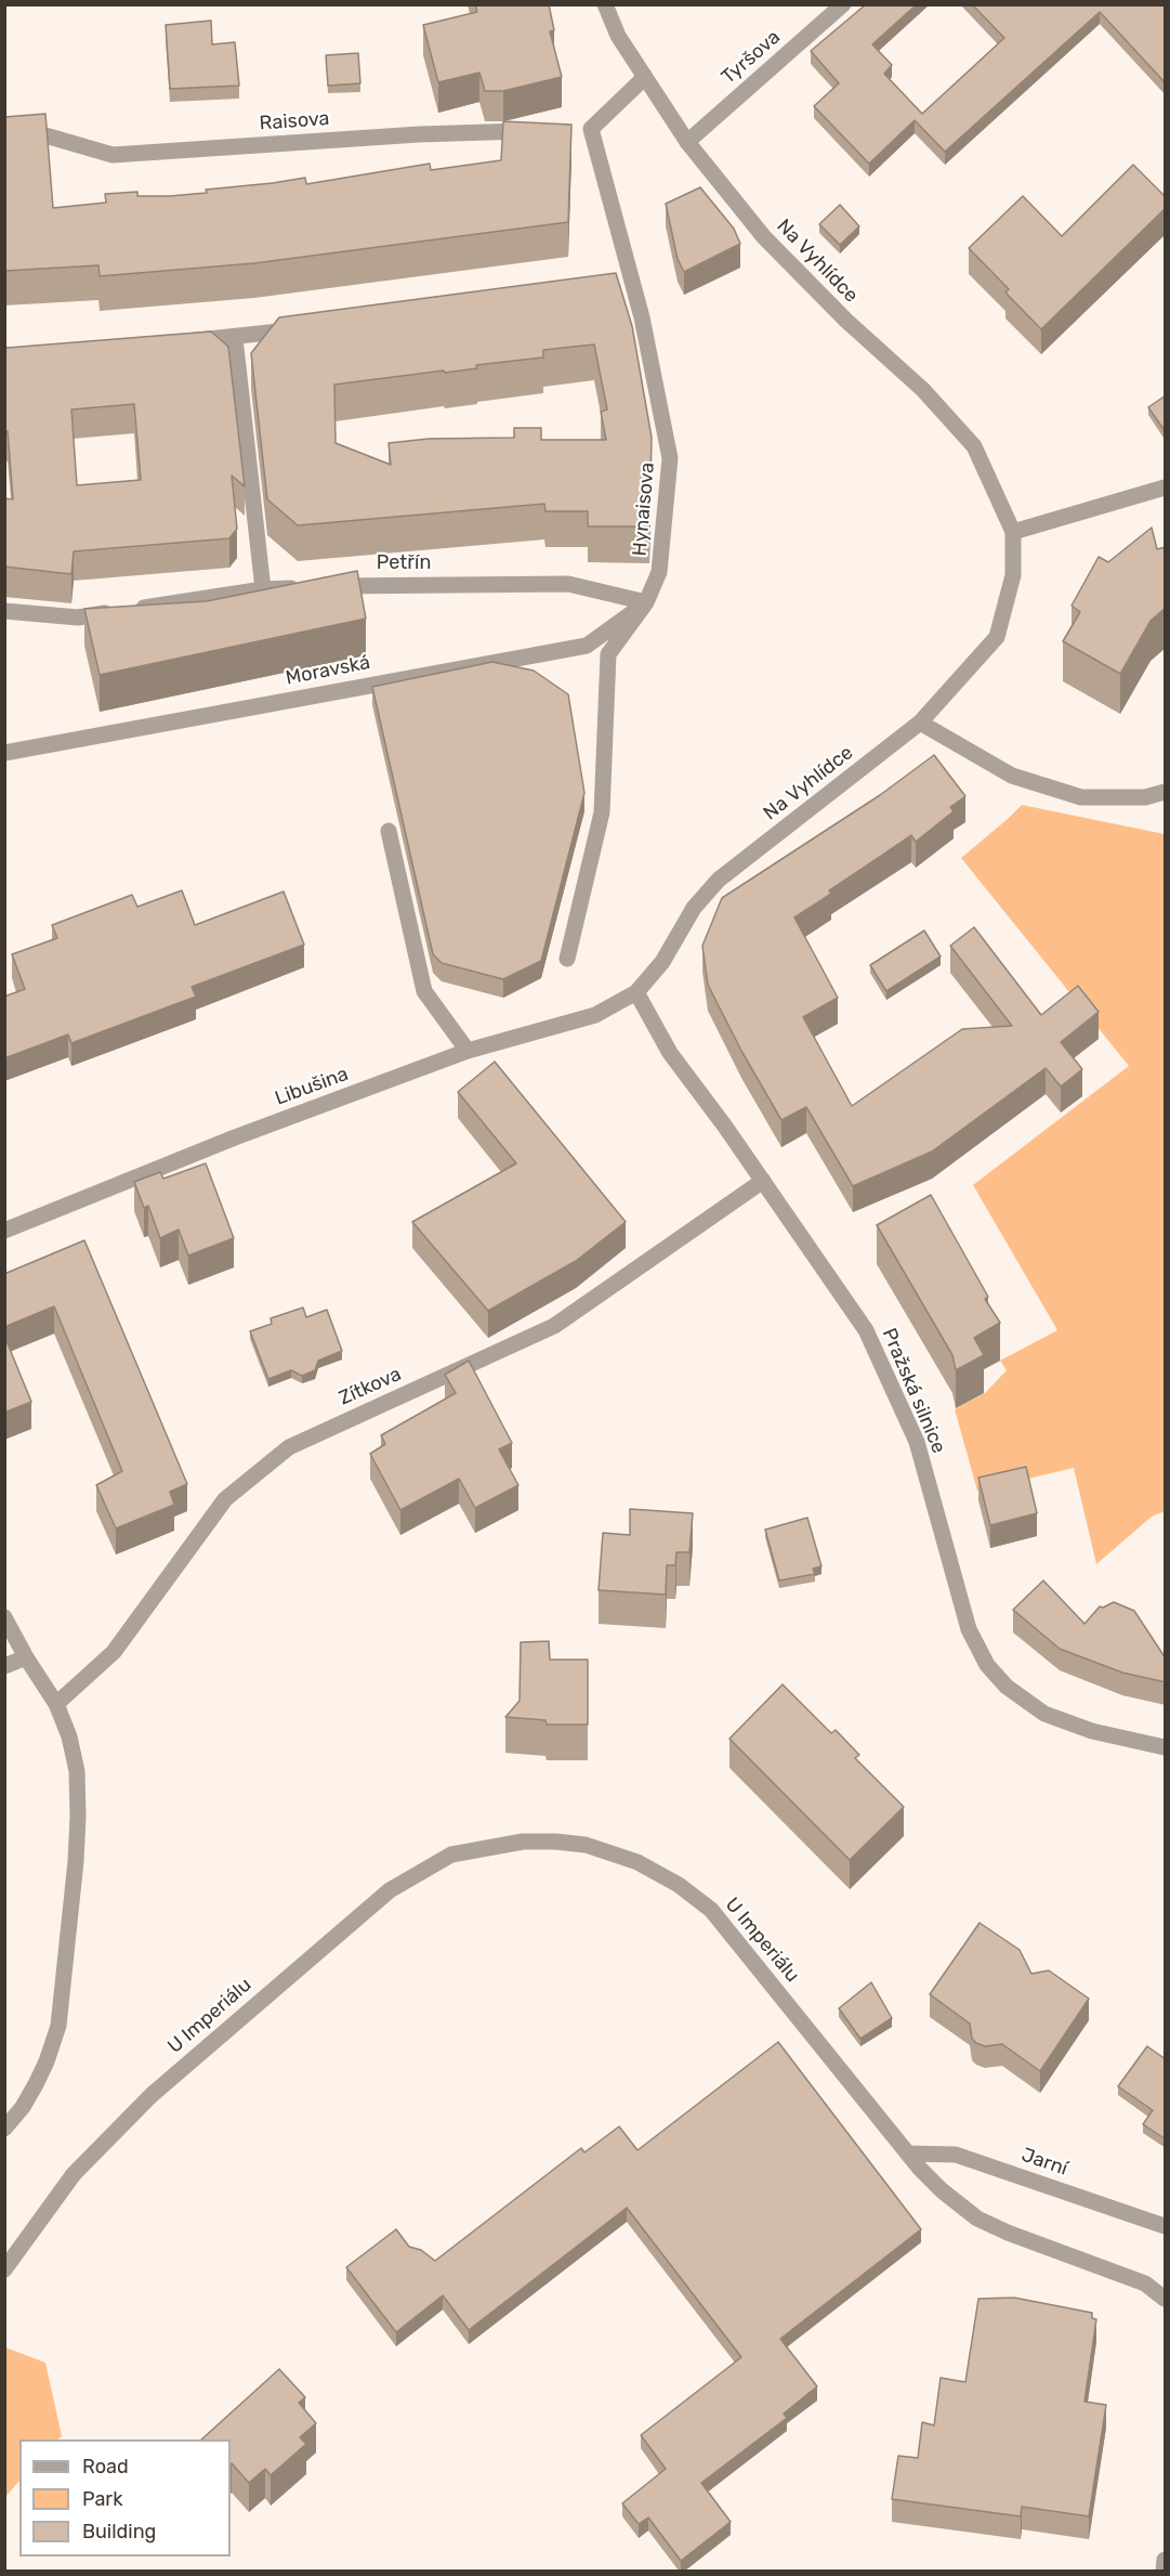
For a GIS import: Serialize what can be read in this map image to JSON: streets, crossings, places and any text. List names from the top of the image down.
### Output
{
  "streets": {
    "street": [
      "Tyršova",
      "Raisova",
      "Na Vyhlídce",
      "Hynaisova",
      "Petřín",
      "Moravská",
      "Libušina",
      "Zítkova",
      "Pražská silnice",
      "U Imperiálu",
      "Jarní"
    ]
  },
  "crossings": [
    ["Tyršova", "Na Vyhlídce"],
    ["Na Vyhlídce", "Hynaisova"],
    ["Na Vyhlídce", "Libušina"],
    ["Na Vyhlídce", "Pražská silnice"],
    ["Hynaisova", "Petřín"],
    ["Hynaisova", "Moravská"],
    ["Petřín", "Moravská"],
    ["Libušina", "Pražská silnice"],
    ["Zítkova", "Pražská silnice"],
    ["U Imperiálu", "Jarní"]
  ],
  "legend": ["Road", "Park", "Building"]
}
